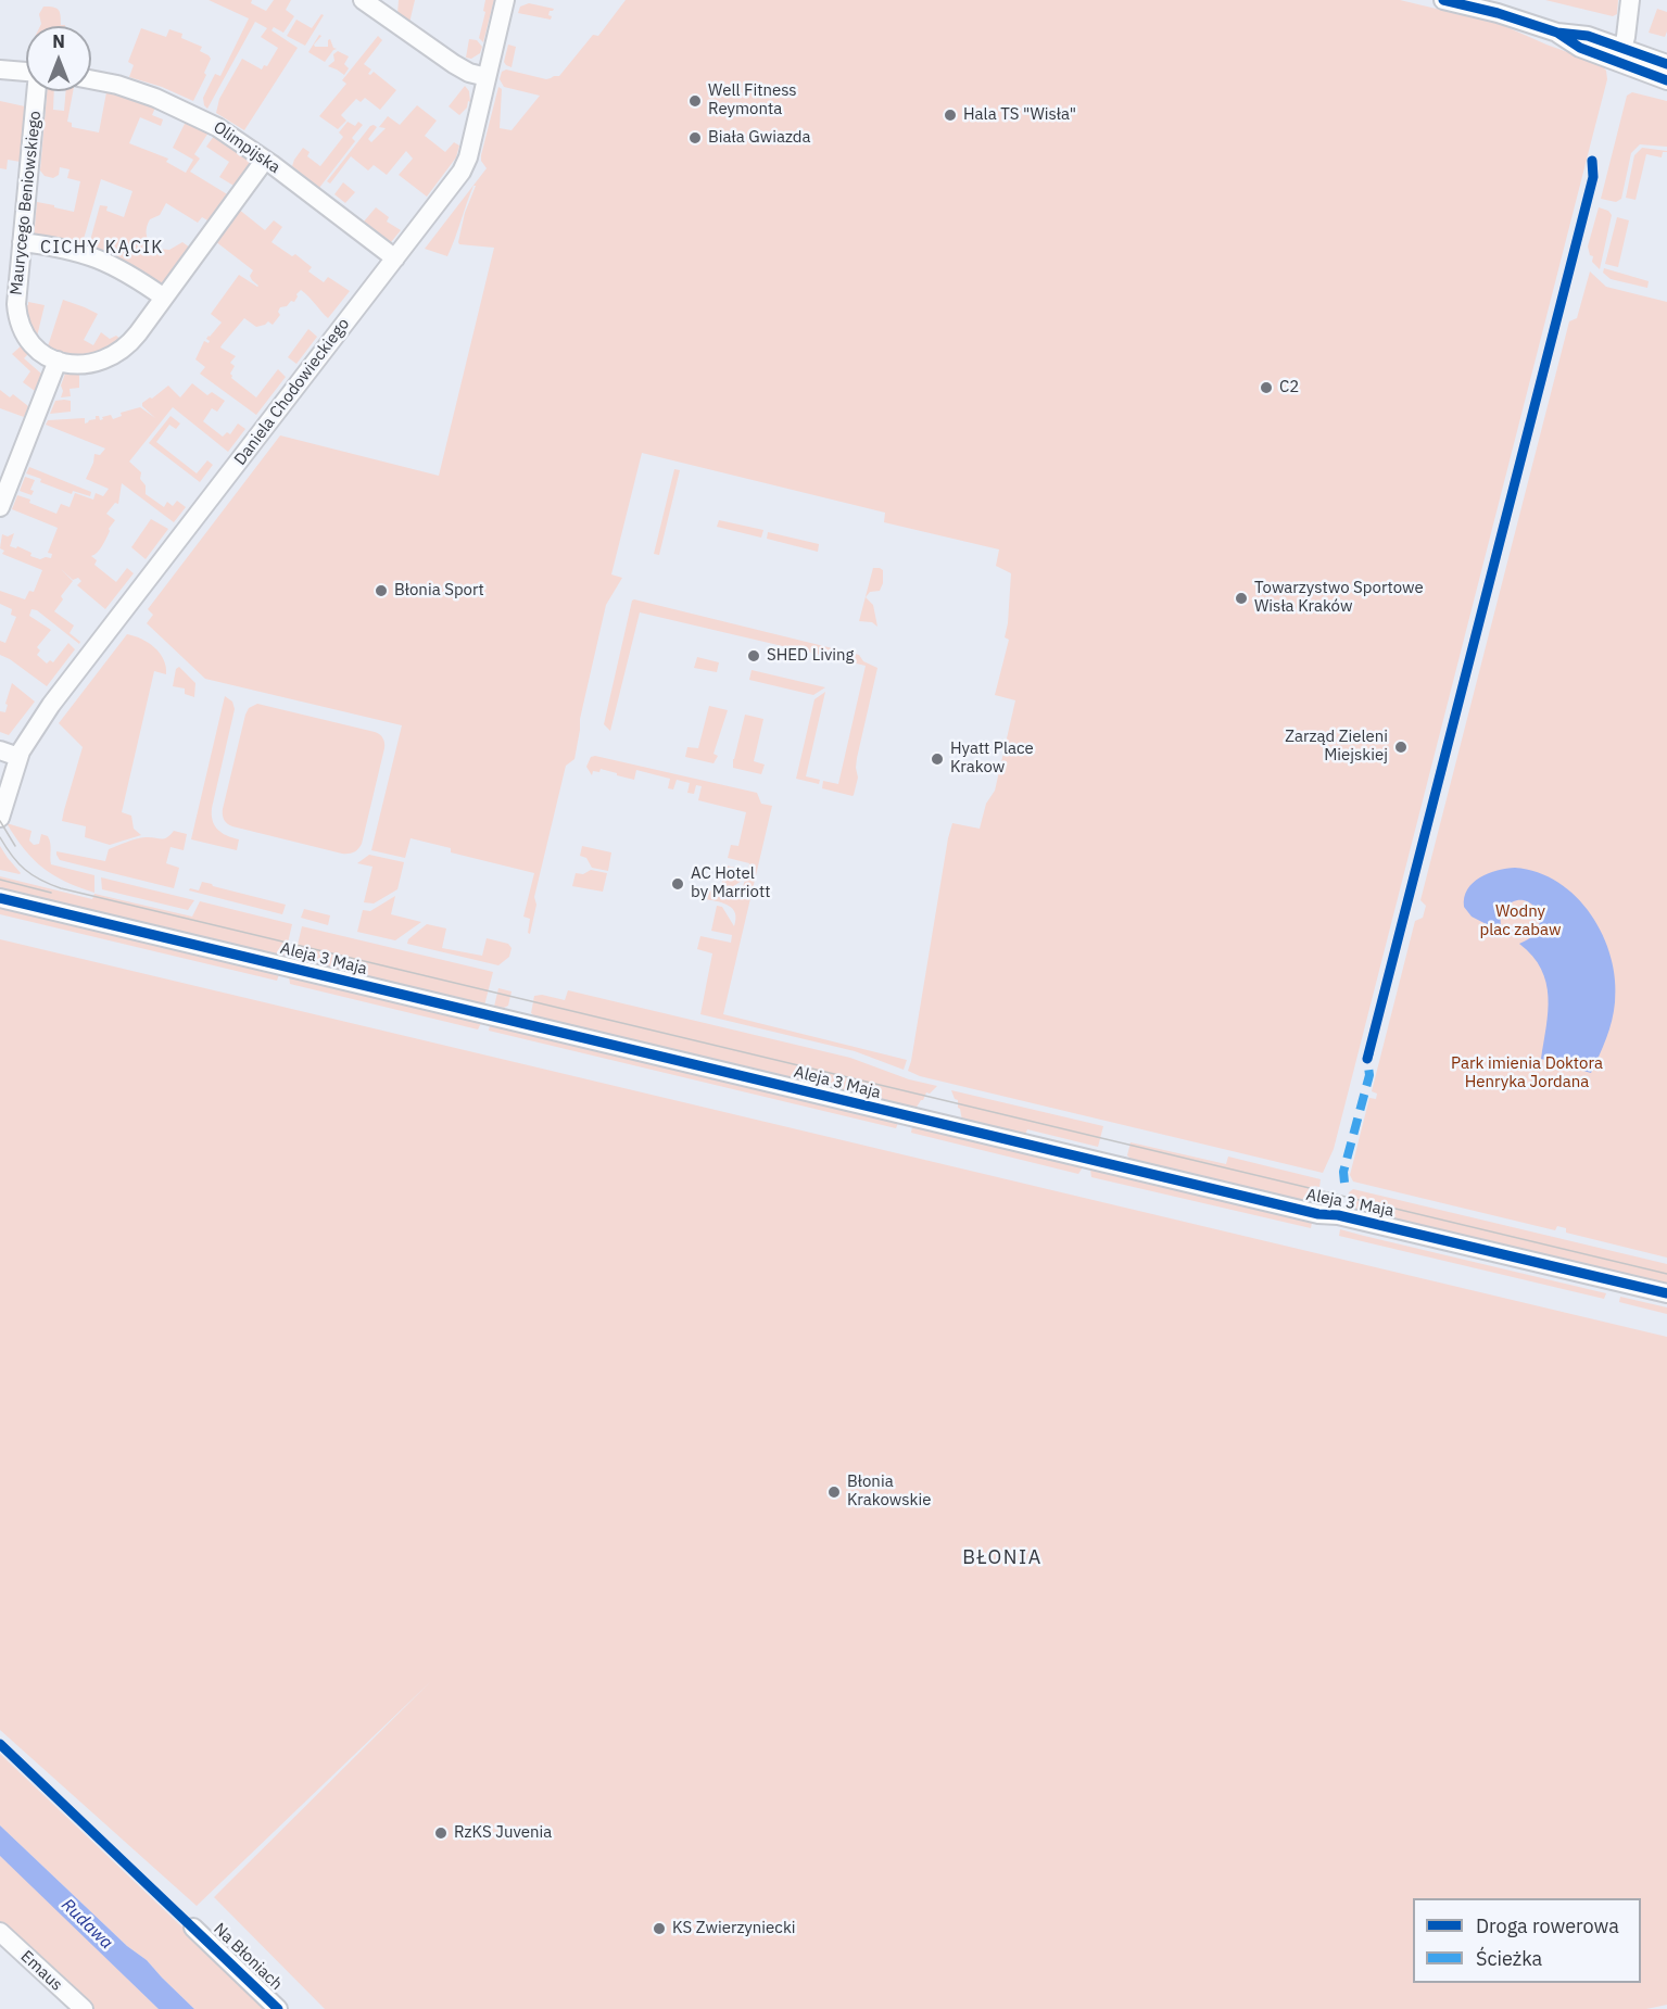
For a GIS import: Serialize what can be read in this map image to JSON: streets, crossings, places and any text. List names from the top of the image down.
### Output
{
  "streets": {
    "street": [
      "Olimpijska",
      "Maurycego Beniowskiego",
      "Daniela Chodowieckiego",
      "Aleja 3 Maja",
      "Na Błoniach",
      "Emaus"
    ]
  },
  "crossings": [
    ["Olimpijska", "Maurycego Beniowskiego"],
    ["Olimpijska", "Daniela Chodowieckiego"]
  ],
  "districts": ["CICHY KĄCIK", "BŁONIA"],
  "water": ["Rudawa"],
  "parks": ["Wodny plac zabaw", "Park imienia Doktora Henryka Jordana"],
  "places": [
    "Well Fitness Reymonta",
    "Hala TS \"Wisła\"",
    "Biała Gwiazda",
    "C2",
    "Błonia Sport",
    "Towarzystwo Sportowe Wisła Kraków",
    "SHED Living",
    "Zarząd Zieleni Miejskiej",
    "Hyatt Place Krakow",
    "AC Hotel by Marriott",
    "Błonia Krakowskie",
    "RzKS Juvenia",
    "KS Zwierzyniecki"
  ],
  "legend": ["Droga rowerowa", "Ścieżka"],
  "north": "top"
}
